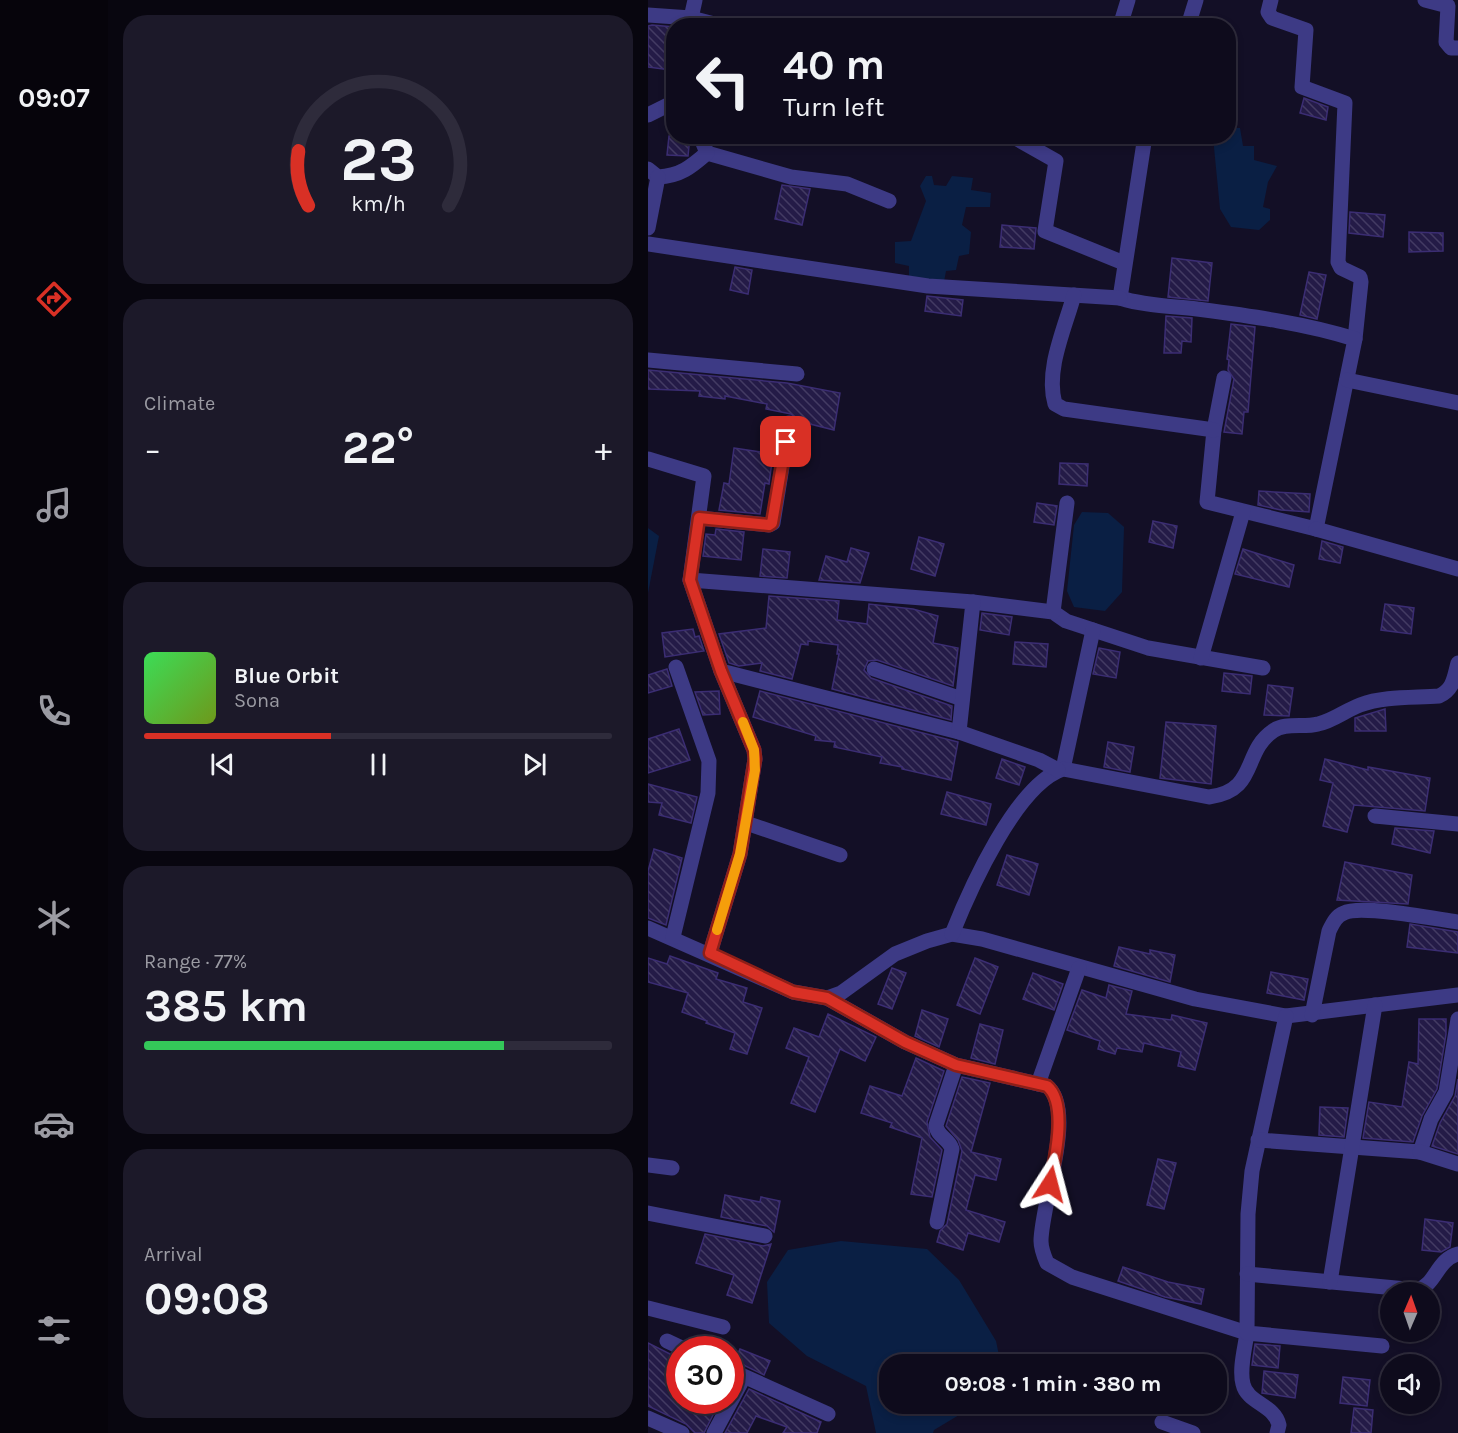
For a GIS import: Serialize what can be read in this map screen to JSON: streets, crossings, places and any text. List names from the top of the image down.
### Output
{
  "north": "top",
  "page": {
    "tabs": "09:07",
    "turn": ["40 m", "Turn left"],
    "tile": [
      "Climate",
      ["Range · 77%", "385 km"],
      ["Arrival", "09:08"]
    ],
    "heat": ["−", "22°", "+"],
    "song": ["Blue Orbit", "Sona"],
    "limit": "30",
    "trip": "09:08 · 1 min · 380 m",
    "gauge": ["23", "km/h"]
  }
}
